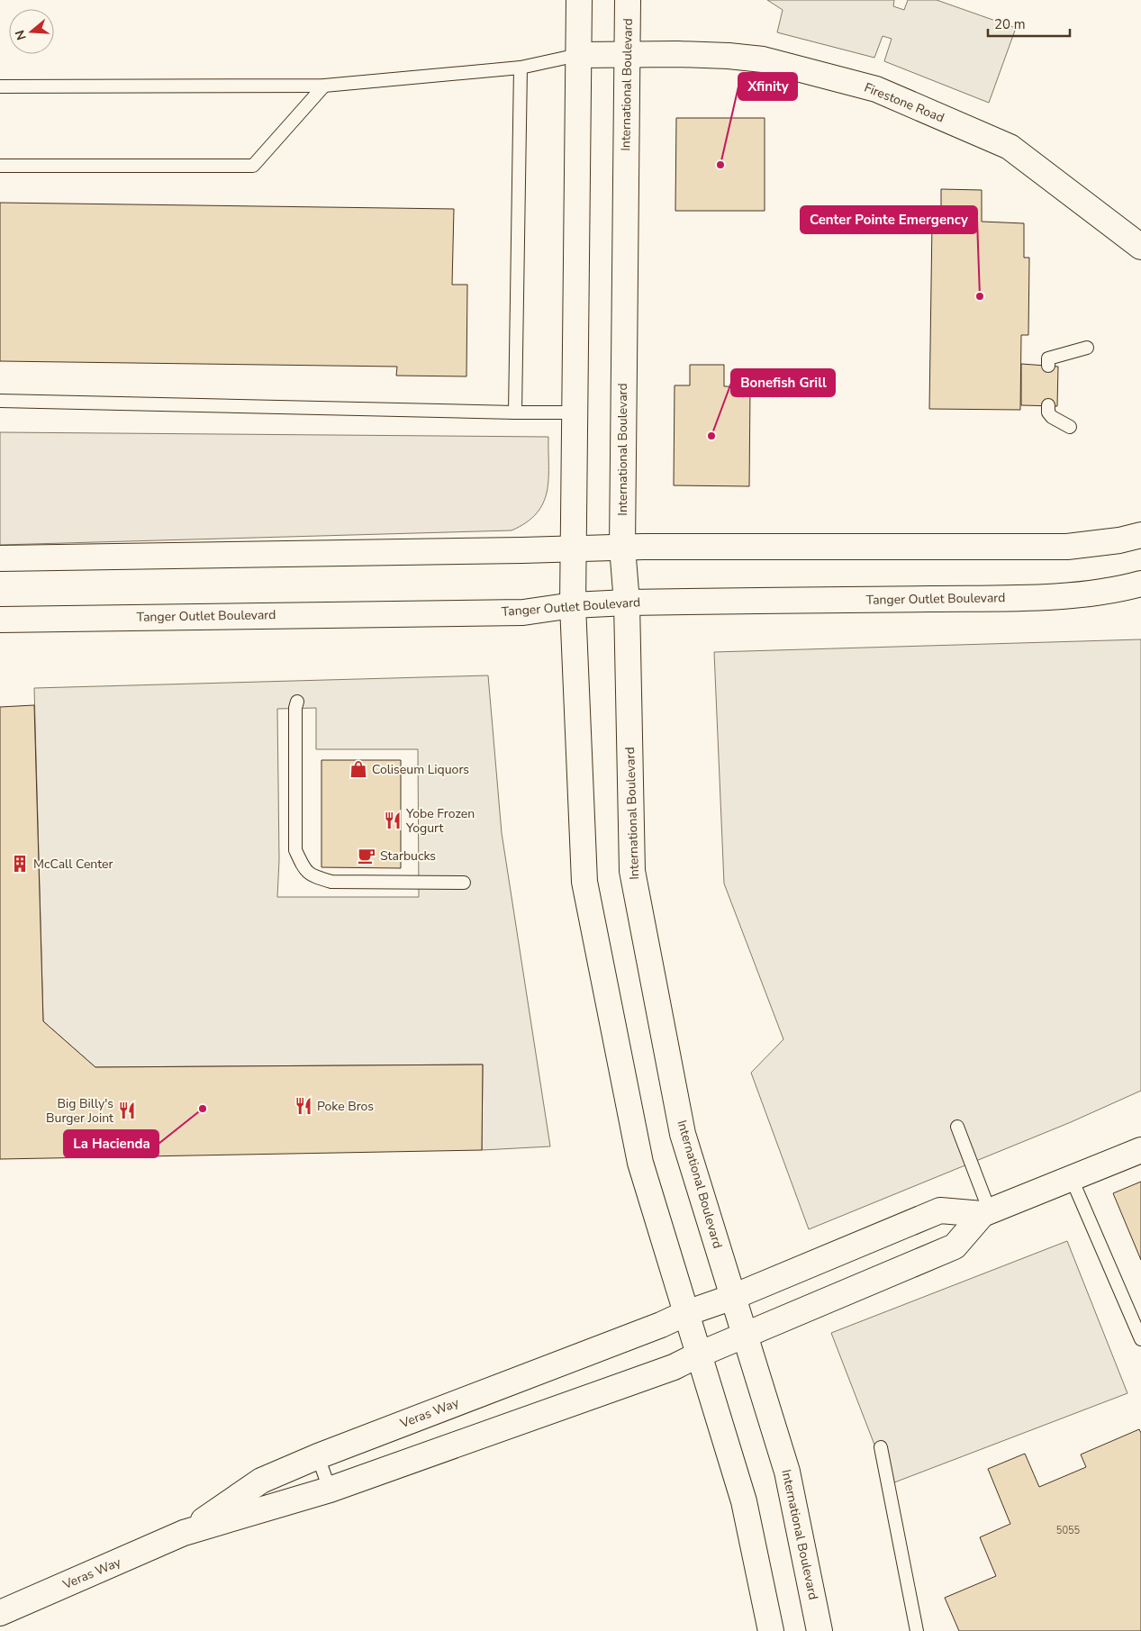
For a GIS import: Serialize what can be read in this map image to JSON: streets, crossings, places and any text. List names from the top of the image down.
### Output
{
  "streets": {
    "street": [
      "International Boulevard",
      "Firestone Road",
      "Tanger Outlet Boulevard",
      "Veras Way"
    ]
  },
  "crossings": [
    ["International Boulevard", "Firestone Road"],
    ["International Boulevard", "Tanger Outlet Boulevard"],
    ["International Boulevard", "Veras Way"]
  ],
  "places": {
    "other": [
      "Xfinity",
      "Center Pointe Emergency",
      "Bonefish Grill",
      "La Hacienda"
    ],
    "shop": ["Coliseum Liquors"],
    "restaurant": ["Yobe Frozen Yogurt", "Poke Bros", "Big Billy's Burger Joint"],
    "cafe": ["Starbucks"],
    "building": ["McCall Center"]
  },
  "house_numbers": ["5055"],
  "scale_bar": "20 m",
  "north": "left"
}
